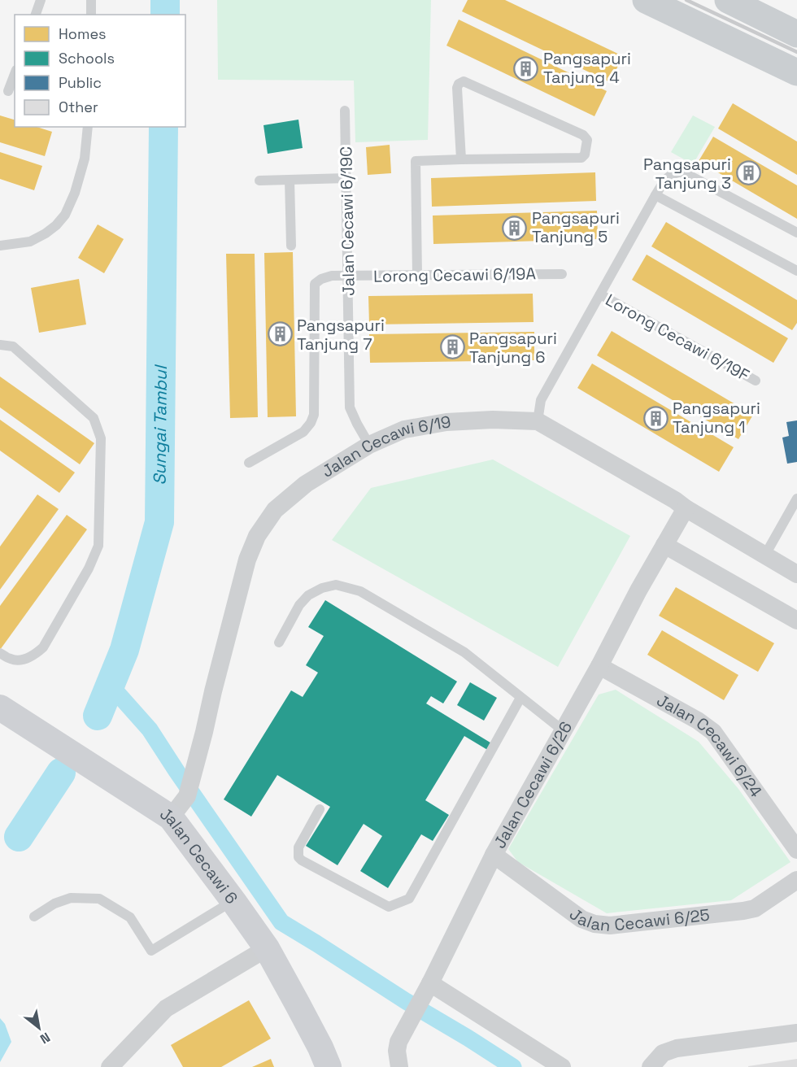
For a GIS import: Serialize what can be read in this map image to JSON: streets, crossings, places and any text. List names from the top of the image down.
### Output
{
  "streets": {
    "street": [
      "Jalan Cecawi 6/19",
      "Jalan Cecawi 6/24",
      "Jalan Cecawi 6/26",
      "Jalan Cecawi 6",
      "Jalan Cecawi 6/25"
    ],
    "lane": ["Jalan Cecawi 6/19C", "Lorong Cecawi 6/19A", "Lorong Cecawi 6/19F"]
  },
  "crossings": [
    ["Jalan Cecawi 6/19C", "Lorong Cecawi 6/19A"],
    ["Jalan Cecawi 6/19C", "Jalan Cecawi 6/19"],
    ["Jalan Cecawi 6/19", "Jalan Cecawi 6/26"],
    ["Jalan Cecawi 6/19", "Jalan Cecawi 6"],
    ["Jalan Cecawi 6/24", "Jalan Cecawi 6/26"],
    ["Jalan Cecawi 6/26", "Jalan Cecawi 6/25"]
  ],
  "water": ["Sungai Tambul"],
  "places": {
    "building": [
      "Pangsapuri Tanjung 4",
      "Pangsapuri Tanjung 3",
      "Pangsapuri Tanjung 5",
      "Pangsapuri Tanjung 7",
      "Pangsapuri Tanjung 6",
      "Pangsapuri Tanjung 1"
    ]
  },
  "legend": [
    "Homes",
    "Schools",
    "Public",
    "Other"
  ],
  "north": "bottom right"
}
